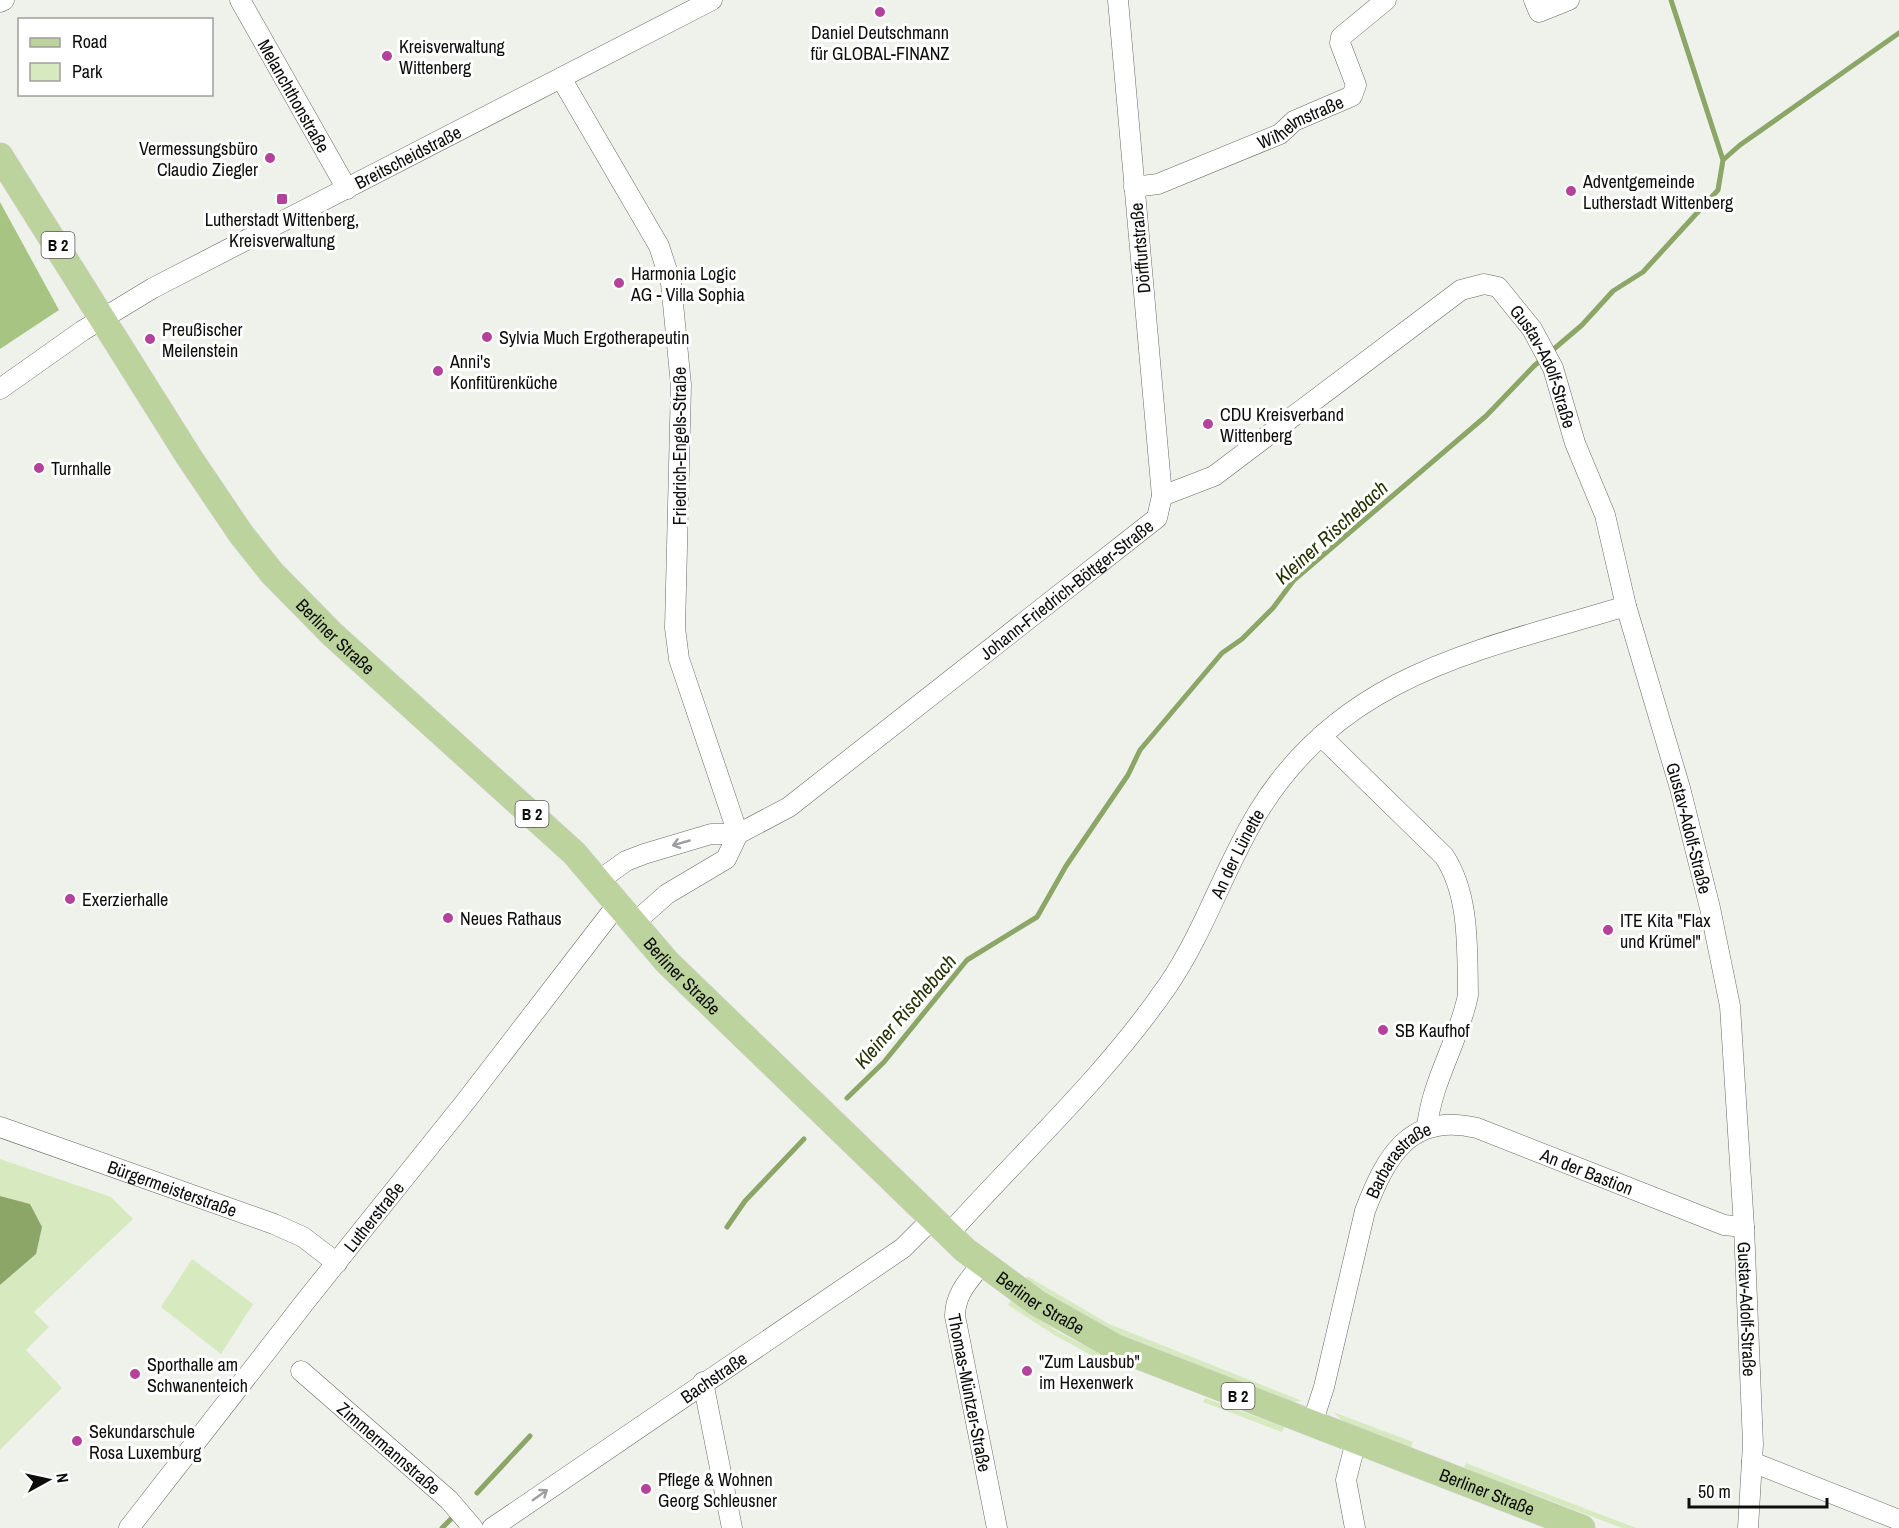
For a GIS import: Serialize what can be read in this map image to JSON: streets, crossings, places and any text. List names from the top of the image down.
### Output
{
  "streets": {
    "main road": ["B 2", "Berliner Straße"],
    "street": [
      "Melanchthonstraße",
      "Wilhelmstraße",
      "Breitscheidstraße",
      "Dörffurtstraße",
      "Gustav-Adolf-Straße",
      "Friedrich-Engels-Straße",
      "Johann-Friedrich-Böttger-Straße",
      "An der Lünette",
      "Barbarastraße",
      "An der Bastion",
      "Bürgermeisterstraße",
      "Lutherstraße",
      "Bachstraße",
      "Thomas-Müntzer-Straße",
      "Zimmermannstraße"
    ]
  },
  "crossings": [
    ["Melanchthonstraße", "Breitscheidstraße"],
    ["Wilhelmstraße", "Dörffurtstraße"],
    ["Breitscheidstraße", "Friedrich-Engels-Straße"],
    ["Breitscheidstraße", "Berliner Straße"],
    ["Dörffurtstraße", "Johann-Friedrich-Böttger-Straße"],
    ["Gustav-Adolf-Straße", "Johann-Friedrich-Böttger-Straße"],
    ["Gustav-Adolf-Straße", "An der Lünette"],
    ["Gustav-Adolf-Straße", "An der Bastion"],
    ["Friedrich-Engels-Straße", "Johann-Friedrich-Böttger-Straße"],
    ["Johann-Friedrich-Böttger-Straße", "Berliner Straße"],
    ["Berliner Straße", "An der Lünette"],
    ["Berliner Straße", "Barbarastraße"],
    ["Berliner Straße", "Lutherstraße"],
    ["Berliner Straße", "Bachstraße"],
    ["Berliner Straße", "Thomas-Müntzer-Straße"],
    ["An der Lünette", "Barbarastraße"],
    ["An der Lünette", "Bachstraße"],
    ["Barbarastraße", "An der Bastion"],
    ["Bürgermeisterstraße", "Lutherstraße"]
  ],
  "one_way": ["Bachstraße"],
  "water": ["Kleiner Rischebach"],
  "places": {
    "other": [
      "Daniel Deutschmann für GLOBAL-FINANZ",
      "Kreisverwaltung Wittenberg",
      "Vermessungsbüro Claudio Ziegler",
      "Adventgemeinde Lutherstadt Wittenberg",
      "Harmonia Logic AG - Villa Sophia",
      "Sylvia Much Ergotherapeutin",
      "Preußischer Meilenstein",
      "Anni's Konfitürenküche",
      "CDU Kreisverband Wittenberg",
      "Turnhalle",
      "Exerzierhalle",
      "Neues Rathaus",
      "ITE Kita \"Flax und Krümel\"",
      "SB Kaufhof",
      "\"Zum Lausbub\" im Hexenwerk",
      "Sporthalle am Schwanenteich",
      "Sekundarschule Rosa Luxemburg",
      "Pflege & Wohnen Georg Schleusner"
    ],
    "transit": ["Lutherstadt Wittenberg, Kreisverwaltung"]
  },
  "legend": ["Road", "Park"],
  "scale_bar": "50 m",
  "north": "right"
}
